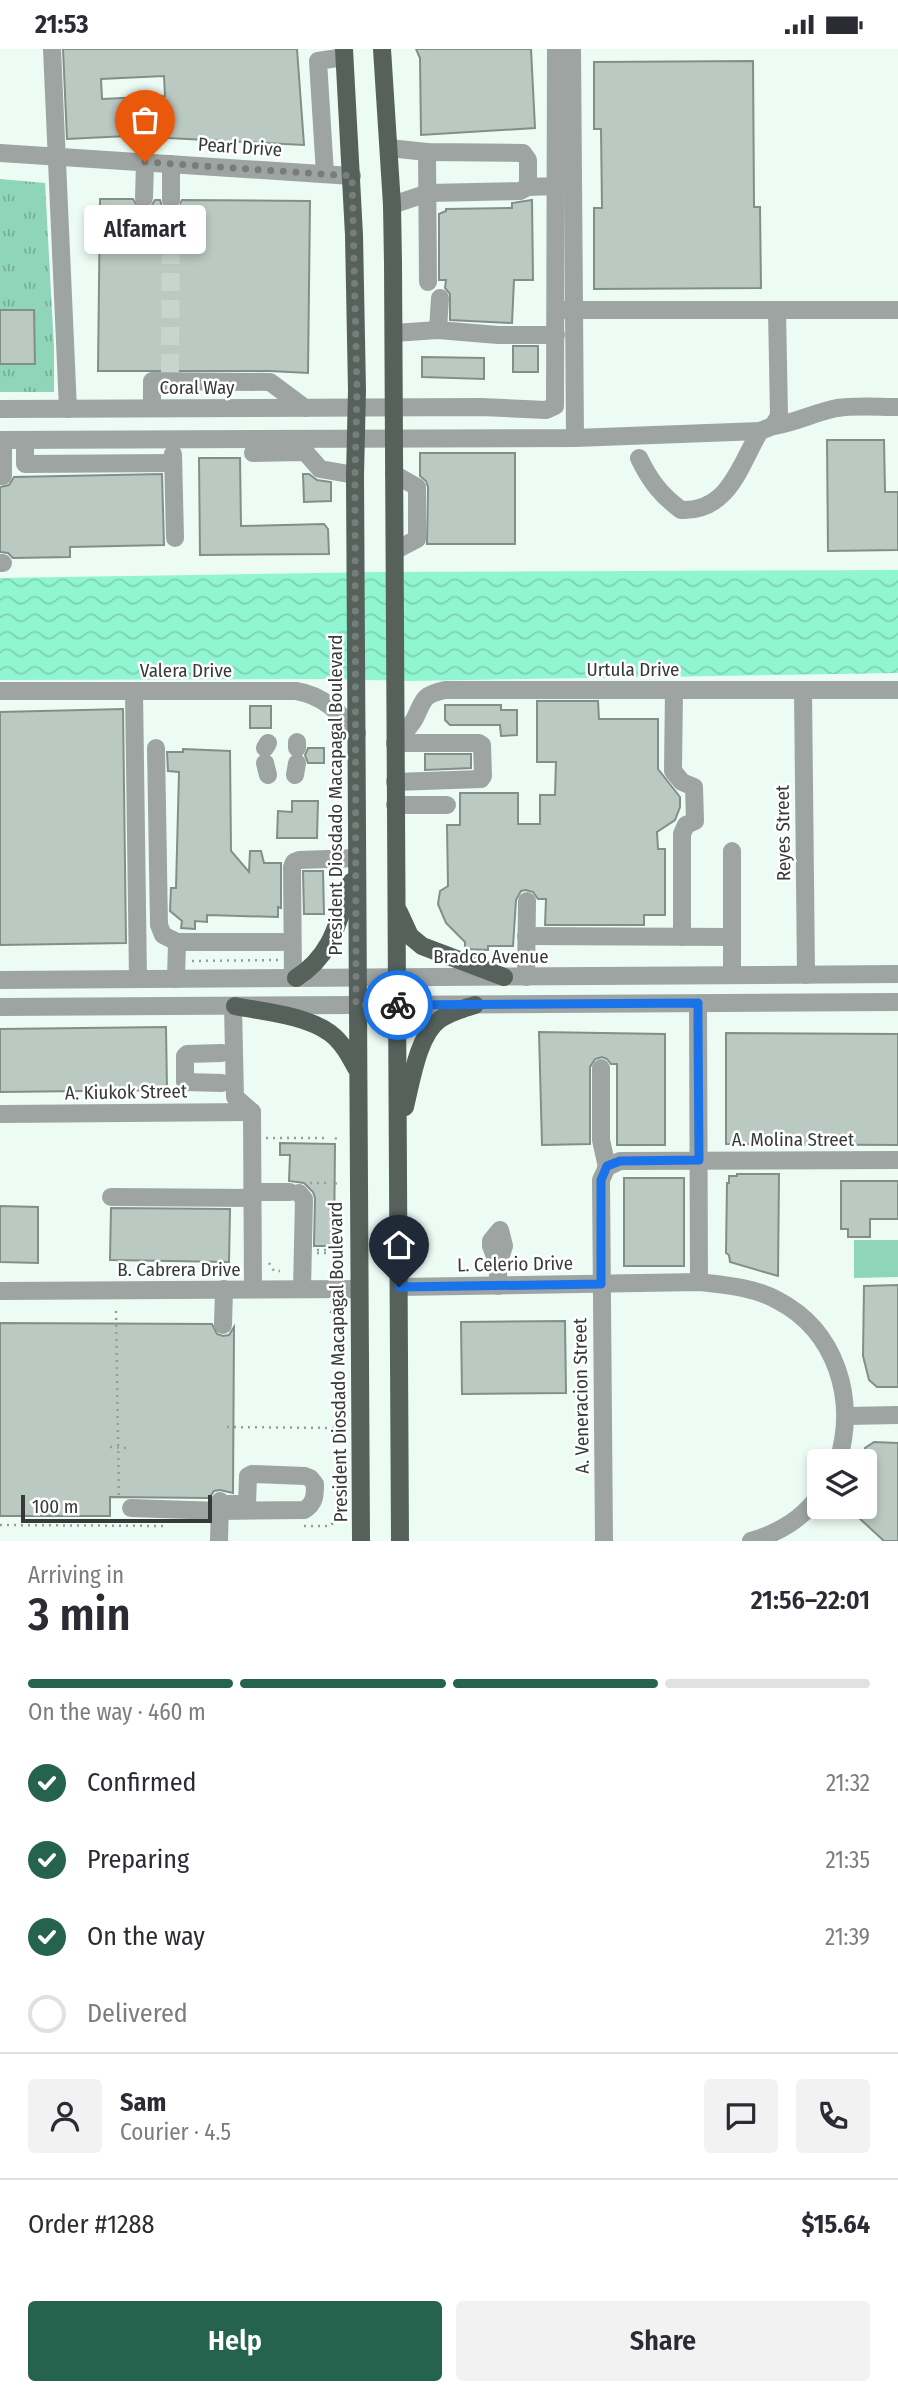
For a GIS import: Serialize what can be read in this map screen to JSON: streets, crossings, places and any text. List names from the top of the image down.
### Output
{
  "streets": {
    "main road": ["President Diosdado Macapagal Boulevard"],
    "street": [
      "Pearl Drive",
      "Coral Way",
      "Urtula Drive",
      "Valera Drive",
      "Reyes Street",
      "Bradco Avenue",
      "A. Kiukok Street",
      "A. Molina Street",
      "L. Celerio Drive",
      "B. Cabrera Drive",
      "A. Veneracion Street"
    ]
  },
  "crossings": [
    ["Pearl Drive", "President Diosdado Macapagal Boulevard"],
    ["Coral Way", "President Diosdado Macapagal Boulevard"],
    ["Urtula Drive", "Reyes Street"],
    ["Valera Drive", "President Diosdado Macapagal Boulevard"],
    ["President Diosdado Macapagal Boulevard", "Bradco Avenue"],
    ["President Diosdado Macapagal Boulevard", "B. Cabrera Drive"],
    ["Reyes Street", "Bradco Avenue"],
    ["A. Molina Street", "A. Veneracion Street"],
    ["L. Celerio Drive", "A. Veneracion Street"]
  ],
  "places": ["Alfamart"],
  "scale_bar": "100 m",
  "page": {
    "status": "21:53",
    "bubble": "Alfamart",
    "scale": "100 m",
    "heading": ["3 min", "Arriving in", "21:56–22:01"],
    "panel": [
      "Sam",
      "Courier · 4.5",
      "Order #1288",
      "$15.64"
    ],
    "bar": "On the way · 460 m",
    "list": [
      ["Confirmed", "21:32"],
      ["Preparing", "21:35"],
      ["On the way", "21:39"],
      "Delivered"
    ],
    "buttons": ["Help", "Share"]
  }
}
